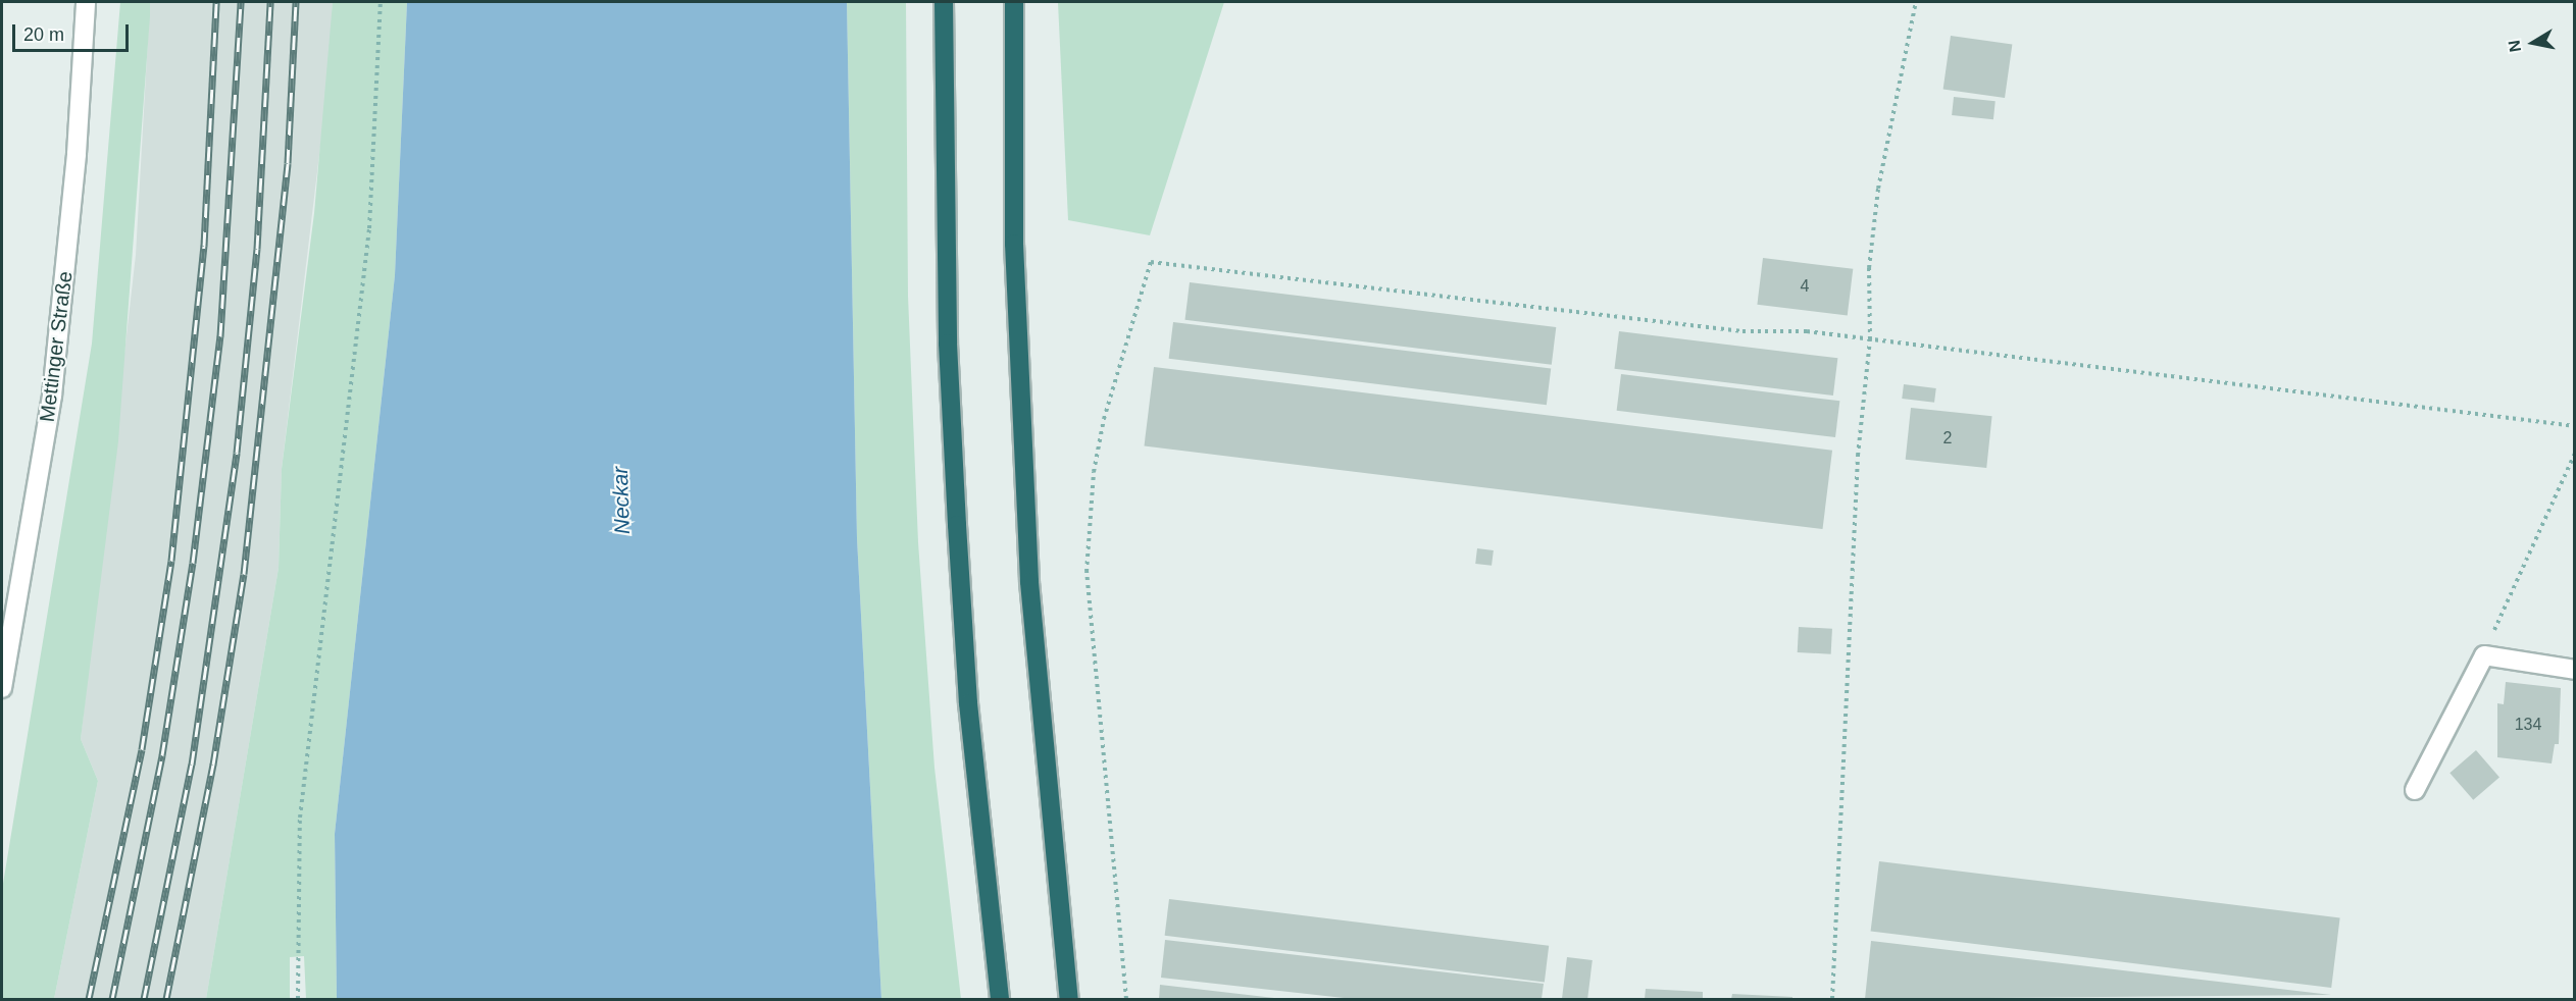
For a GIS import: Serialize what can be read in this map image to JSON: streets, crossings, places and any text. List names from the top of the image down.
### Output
{
  "streets": {
    "main road": ["Mettinger Straße"]
  },
  "water": ["Neckar"],
  "house_numbers": ["4", "2", "134"],
  "scale_bar": "20 m",
  "north": "left"
}
